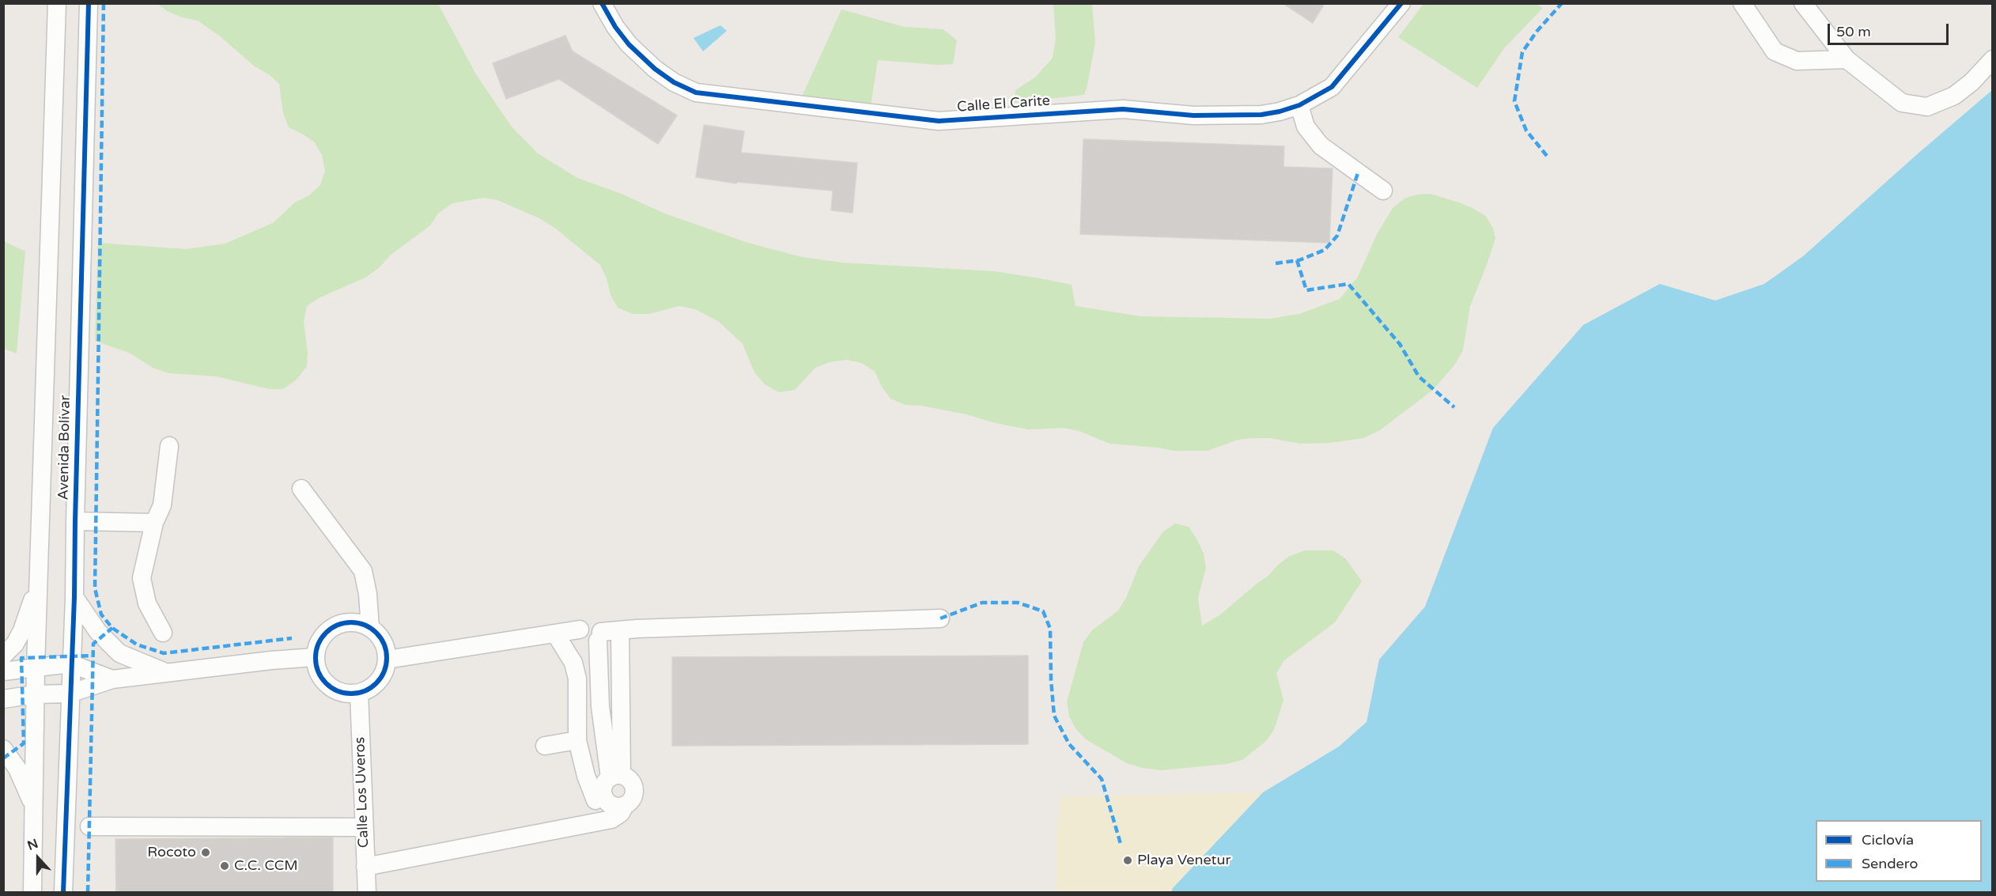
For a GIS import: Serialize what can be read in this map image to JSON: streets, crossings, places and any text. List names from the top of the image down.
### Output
{
  "streets": {
    "street": ["Calle El Carite", "Avenida Bolívar", "Calle Los Uveros"]
  },
  "places": ["Rocoto", "Playa Venetur", "C.C. CCM"],
  "legend": ["Ciclovía", "Sendero"],
  "scale_bar": "50 m",
  "north": "top"
}
